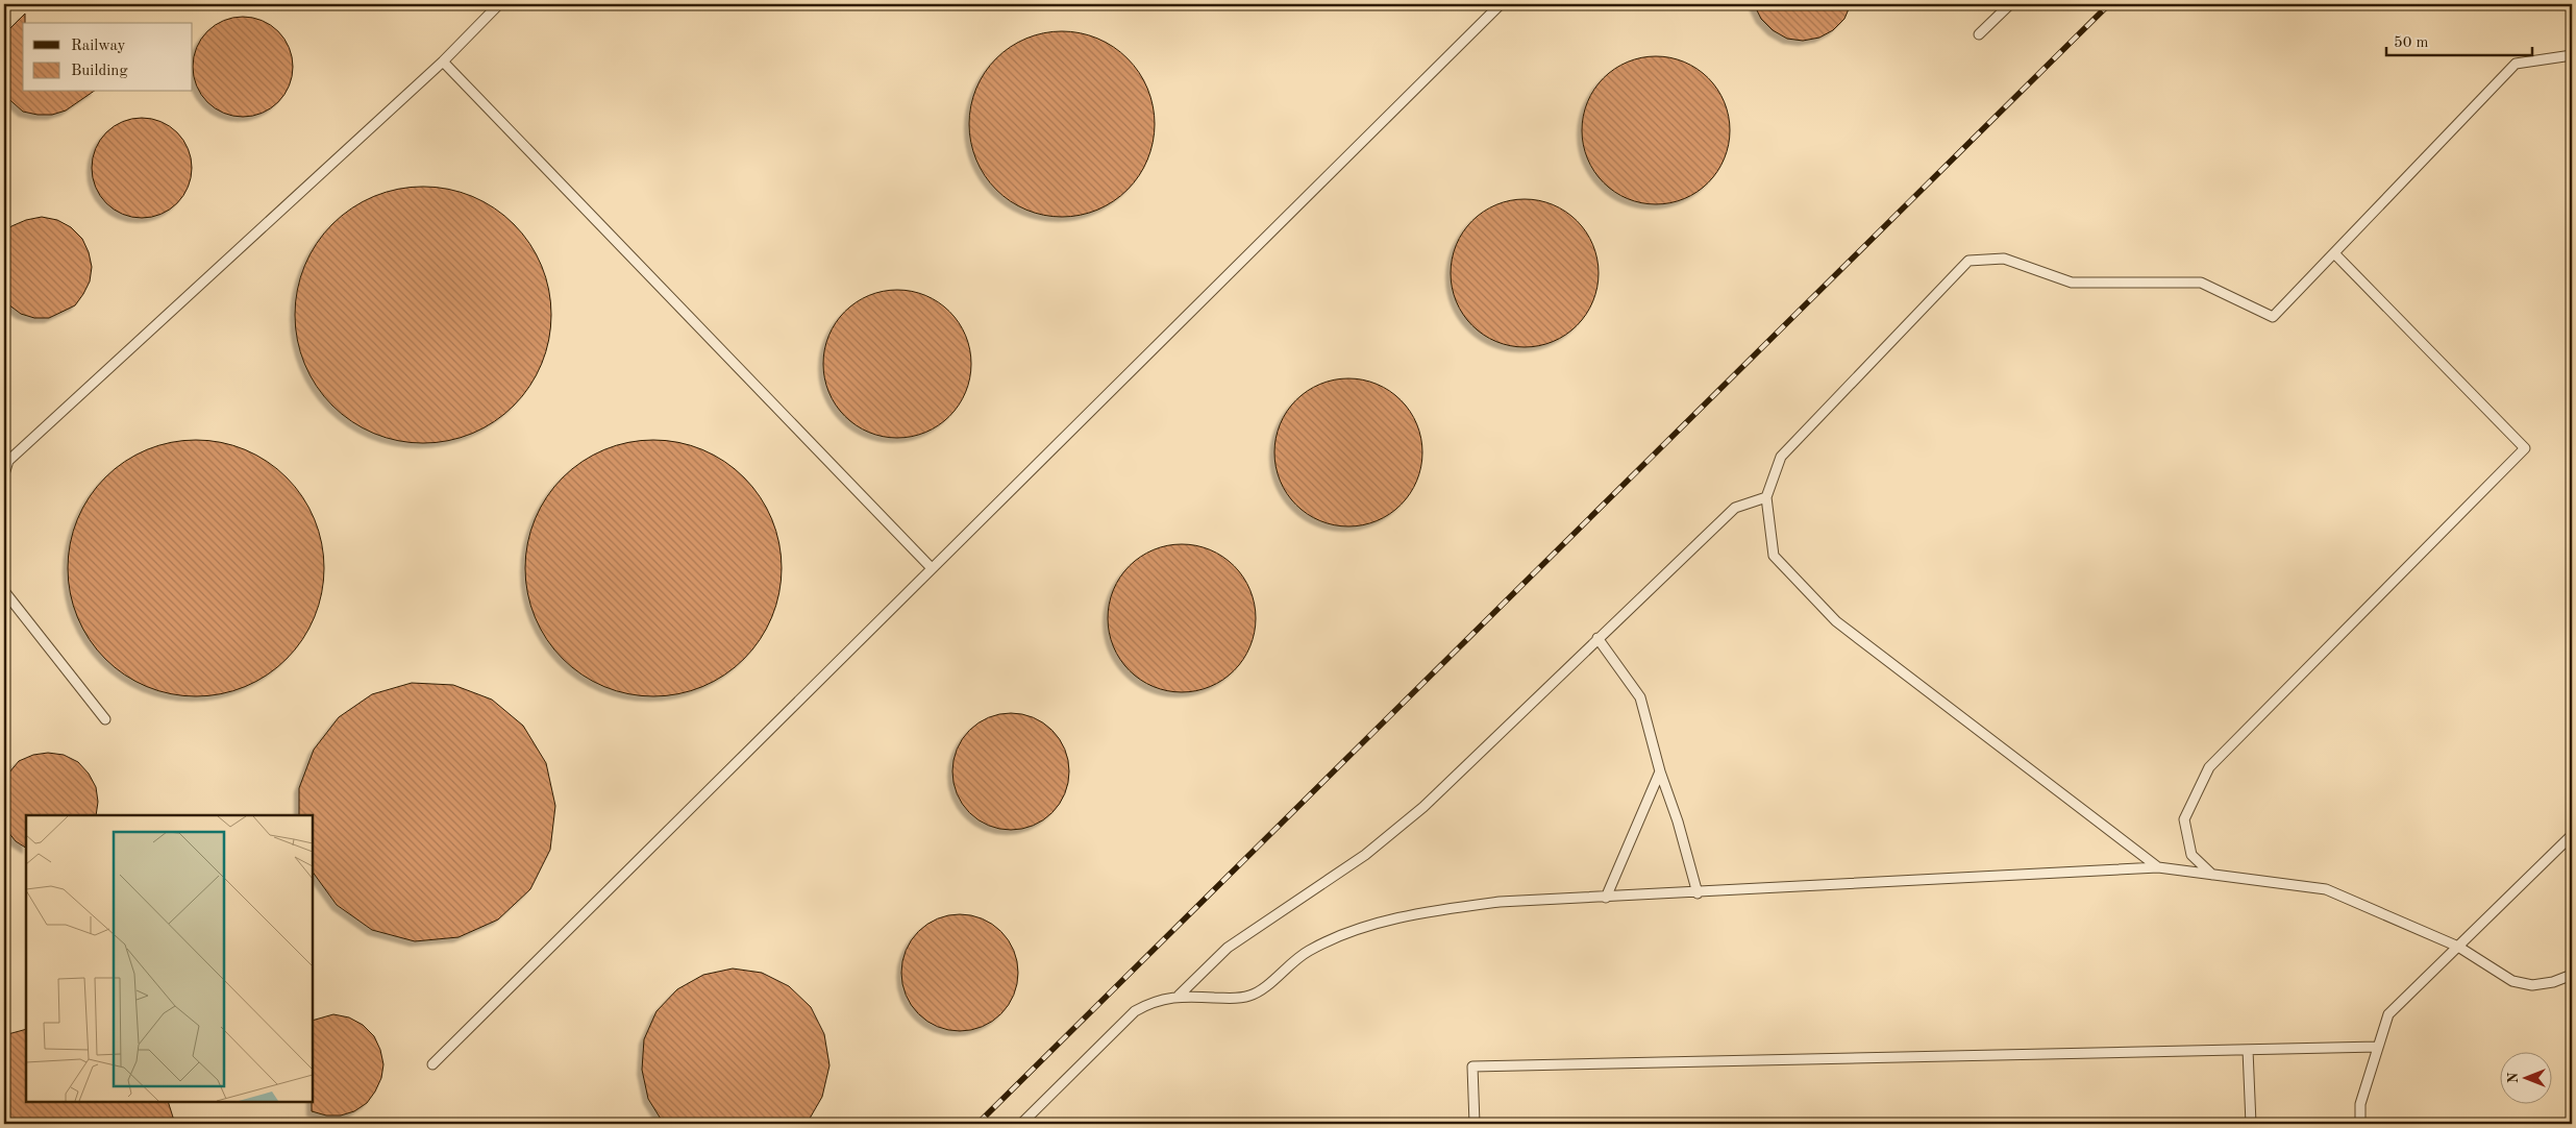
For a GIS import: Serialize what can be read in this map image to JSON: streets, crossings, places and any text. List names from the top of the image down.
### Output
{
  "legend": ["Railway", "Building"],
  "scale_bar": "50 m",
  "north": "left"
}
